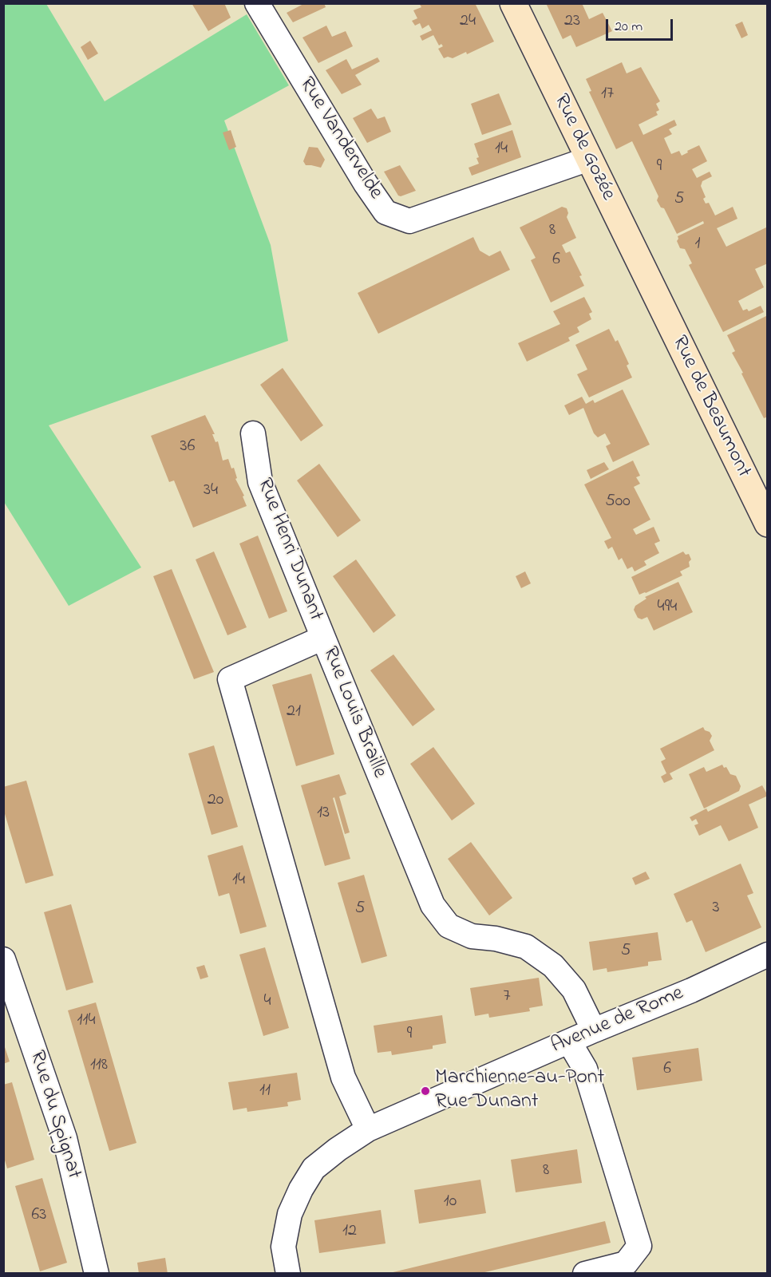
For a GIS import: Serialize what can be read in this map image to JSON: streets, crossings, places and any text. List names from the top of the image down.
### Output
{
  "streets": {
    "main road": ["Rue de Gozée", "Rue de Beaumont"],
    "street": [
      "Rue Vandervelde",
      "Rue Henri Dunant",
      "Rue Louis Braille",
      "Avenue de Rome",
      "Rue du Spignat"
    ]
  },
  "crossings": [
    ["Rue Vandervelde", "Rue de Gozée"],
    ["Rue de Gozée", "Rue de Beaumont"],
    ["Rue Henri Dunant", "Rue Louis Braille"],
    ["Rue Louis Braille", "Avenue de Rome"]
  ],
  "places": ["Marchienne-au-Pont Rue Dunant"],
  "house_numbers": [
    "24",
    "23",
    "17",
    "14",
    "9",
    "5",
    "8",
    "1",
    "6",
    "36",
    "34",
    "500",
    "494",
    "21",
    "20",
    "13",
    "14",
    "3",
    "5",
    "5",
    "7",
    "4",
    "114",
    "9",
    "118",
    "6",
    "11",
    "8",
    "10",
    "63",
    "12"
  ],
  "scale_bar": "20 m"
}
